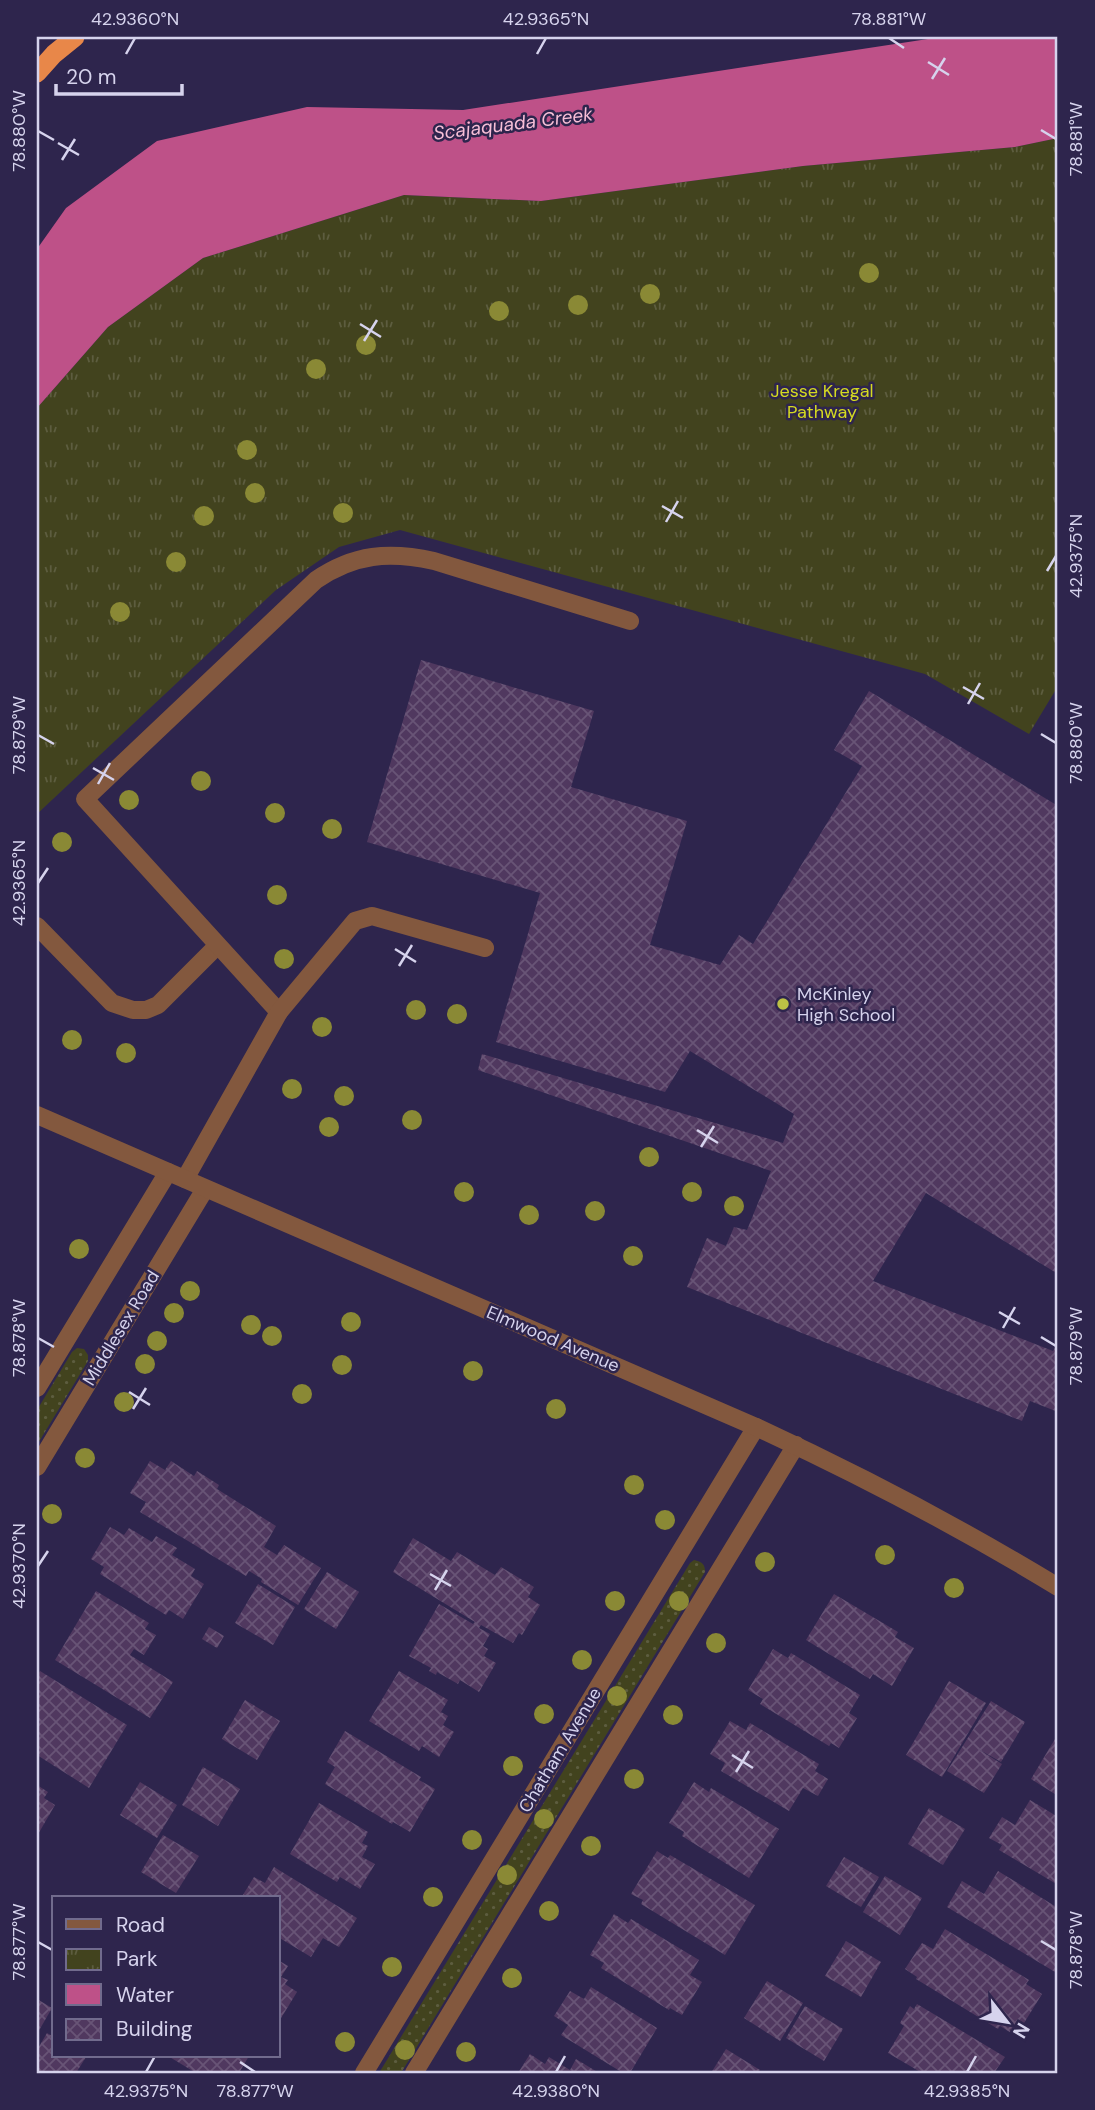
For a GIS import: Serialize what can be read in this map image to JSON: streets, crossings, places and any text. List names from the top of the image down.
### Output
{
  "streets": {
    "street": ["Middlesex Road", "Elmwood Avenue", "Chatham Avenue"]
  },
  "crossings": [
    ["Middlesex Road", "Elmwood Avenue"],
    ["Elmwood Avenue", "Chatham Avenue"]
  ],
  "water": ["Scajaquada Creek"],
  "parks": ["Jesse Kregal Pathway"],
  "places": ["McKinley High School"],
  "legend": [
    "Road",
    "Park",
    "Water",
    "Building"
  ],
  "scale_bar": "20 m",
  "north": "bottom right",
  "coordinates": [
    "42.9360°N",
    "42.9365°N",
    "78.881°W",
    "78.880°W",
    "42.9375°N",
    "78.879°W",
    "78.878°W",
    "42.9370°N",
    "78.877°W",
    "42.9380°N",
    "42.9385°N"
  ]
}
